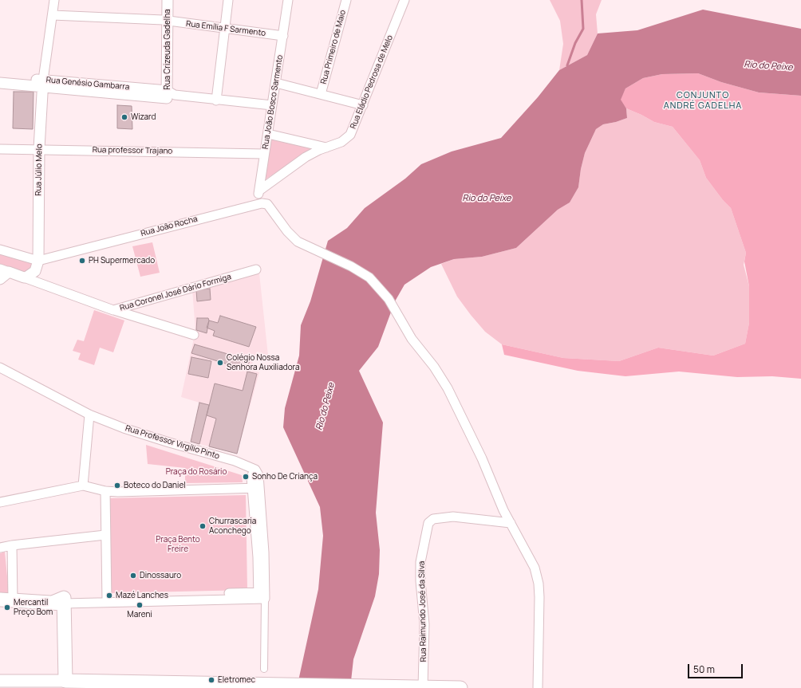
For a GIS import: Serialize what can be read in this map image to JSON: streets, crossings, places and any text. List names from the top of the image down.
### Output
{
  "streets": {
    "street": [
      "Rua Emília F Sarmento",
      "Rua Primeiro de Maio",
      "Rua Crizeuda Gadelha",
      "Rua Eládio Pedrosa de Melo",
      "Rua Genésio Gambarra",
      "Rua João Bosco Sarmento",
      "Rua professor Trajano",
      "Rua Júlio Melo",
      "Rua João Rocha",
      "Rua Coronel José Dário Formiga",
      "Rua Professor Virgílio Pinto",
      "Rua Raimundo José da Silva"
    ]
  },
  "crossings": [
    ["Rua Emília F Sarmento", "Rua Crizeuda Gadelha"],
    ["Rua Emília F Sarmento", "Rua João Bosco Sarmento"],
    ["Rua Crizeuda Gadelha", "Rua Genésio Gambarra"],
    ["Rua Eládio Pedrosa de Melo", "Rua João Bosco Sarmento"],
    ["Rua Genésio Gambarra", "Rua João Bosco Sarmento"],
    ["Rua Genésio Gambarra", "Rua Júlio Melo"],
    ["Rua João Bosco Sarmento", "Rua professor Trajano"],
    ["Rua João Bosco Sarmento", "Rua João Rocha"],
    ["Rua professor Trajano", "Rua Júlio Melo"],
    ["Rua Júlio Melo", "Rua João Rocha"]
  ],
  "districts": ["CONJUNTO ANDRÉ GADELHA"],
  "water": ["Rio do Peixe"],
  "parks": ["Praça do Rosário", "Praça Bento Freire"],
  "places": [
    "Wizard",
    "PH Supermercado",
    "Colégio Nossa Senhora Auxiliadora",
    "Sonho De Criança",
    "Boteco do Daniel",
    "Churrascaria Aconchego",
    "Dinossauro",
    "Mazé Lanches",
    "Mareni",
    "Mercantil Preço Bom",
    "Eletromec"
  ],
  "scale_bar": "50 m"
}
